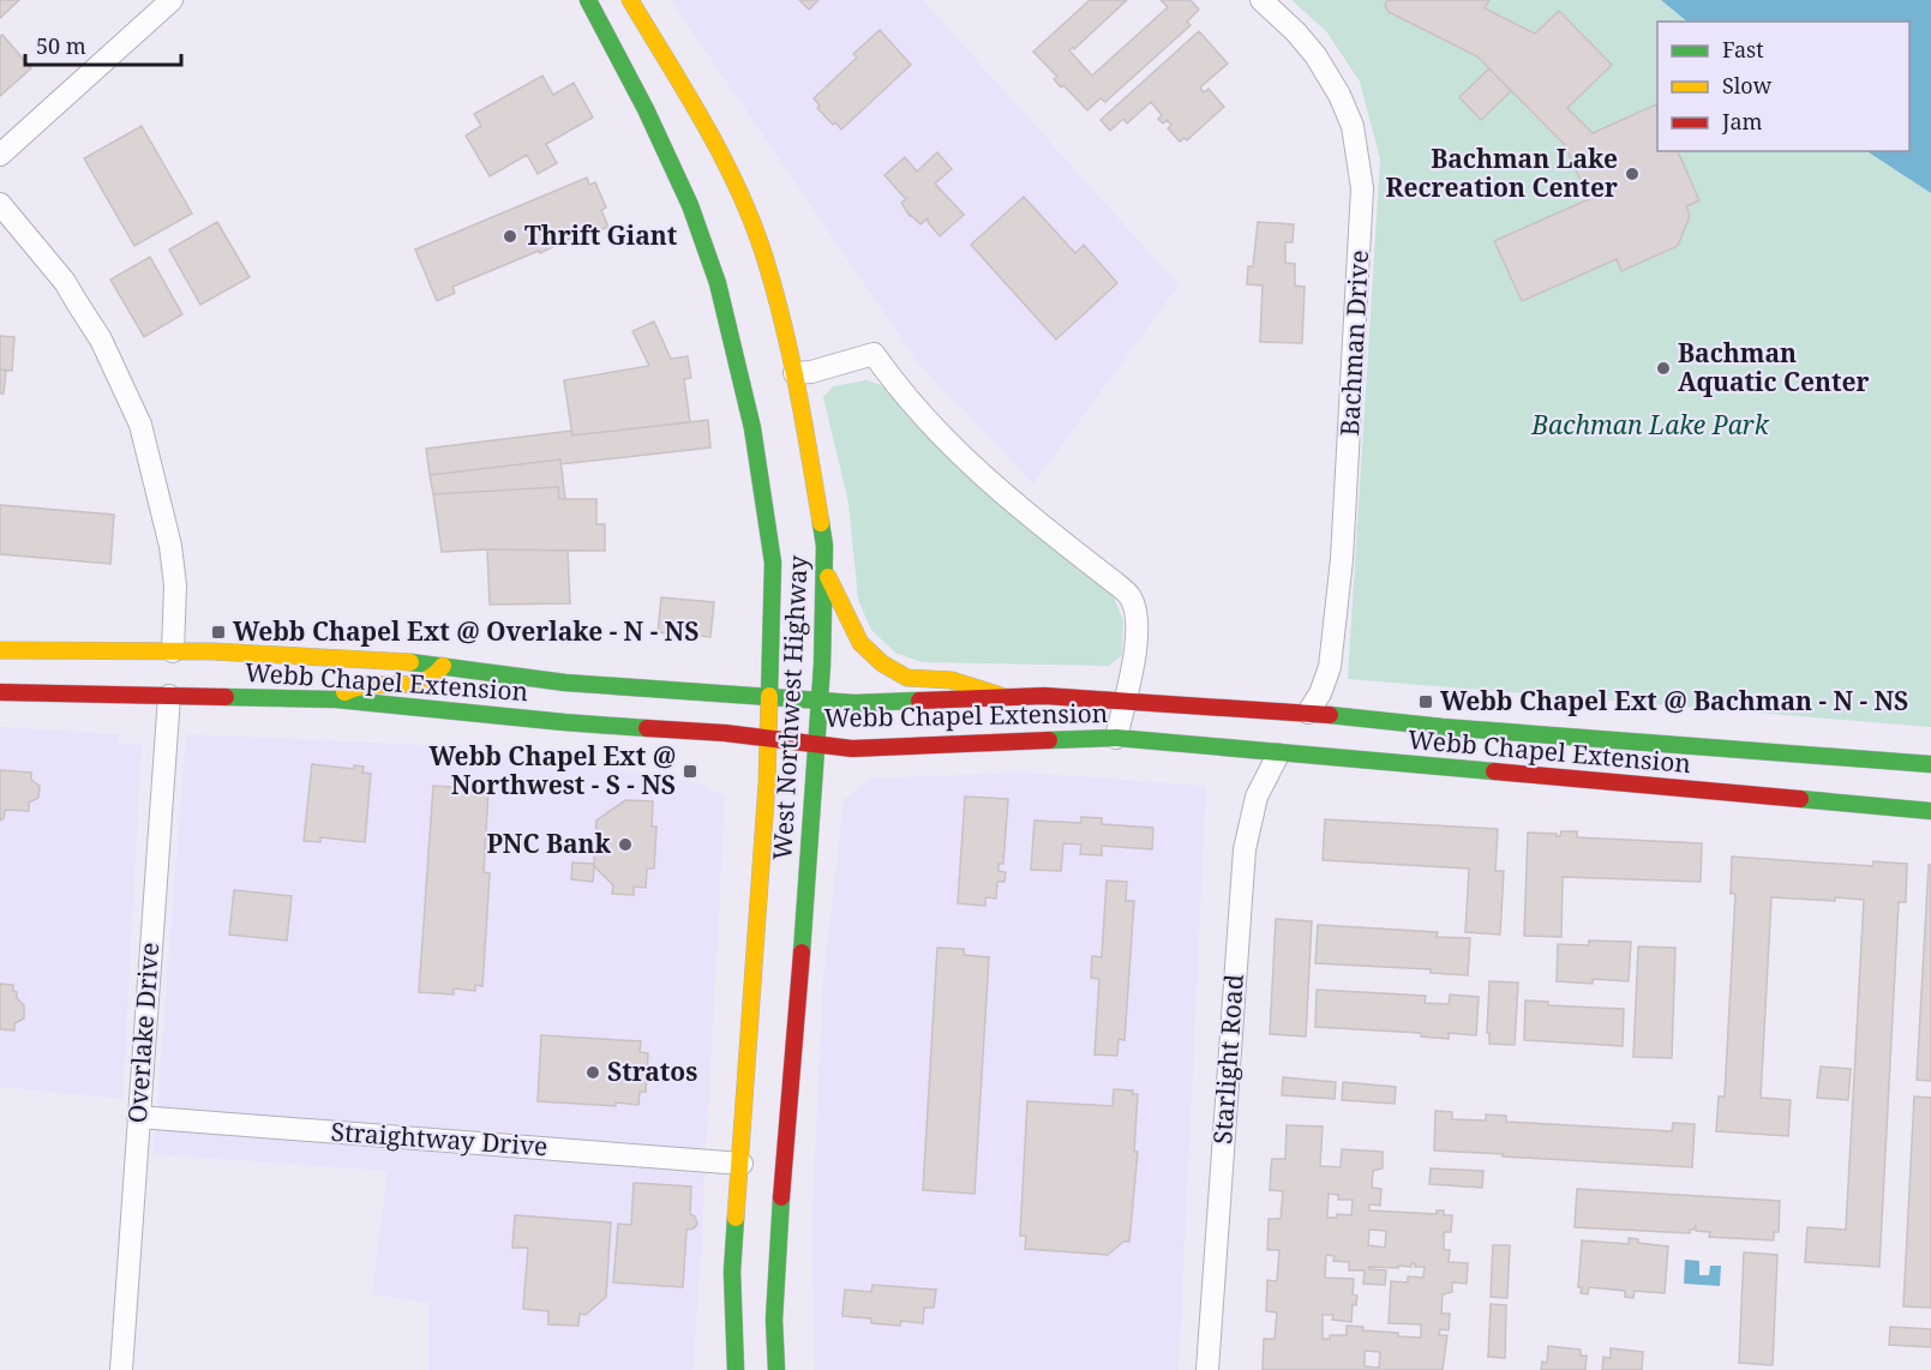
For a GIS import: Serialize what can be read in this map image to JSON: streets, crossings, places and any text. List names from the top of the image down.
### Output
{
  "streets": {
    "main road": ["Webb Chapel Extension", "West Northwest Highway"],
    "street": [
      "Bachman Drive",
      "Overlake Drive",
      "Starlight Road",
      "Straightway Drive"
    ]
  },
  "crossings": [
    ["Bachman Drive", "Webb Chapel Extension"],
    ["Webb Chapel Extension", "West Northwest Highway"],
    ["Webb Chapel Extension", "Overlake Drive"],
    ["Webb Chapel Extension", "Starlight Road"],
    ["West Northwest Highway", "Straightway Drive"],
    ["Overlake Drive", "Straightway Drive"]
  ],
  "parks": ["Bachman Lake Park"],
  "places": {
    "other": [
      "Bachman Lake Recreation Center",
      "Thrift Giant",
      "Bachman Aquatic Center",
      "PNC Bank",
      "Stratos"
    ],
    "transit": ["Webb Chapel Ext @ Overlake - N - NS", "Webb Chapel Ext @ Bachman - N - NS", "Webb Chapel Ext @ Northwest - S - NS"]
  },
  "legend": ["Fast", "Slow", "Jam"],
  "scale_bar": "50 m"
}
